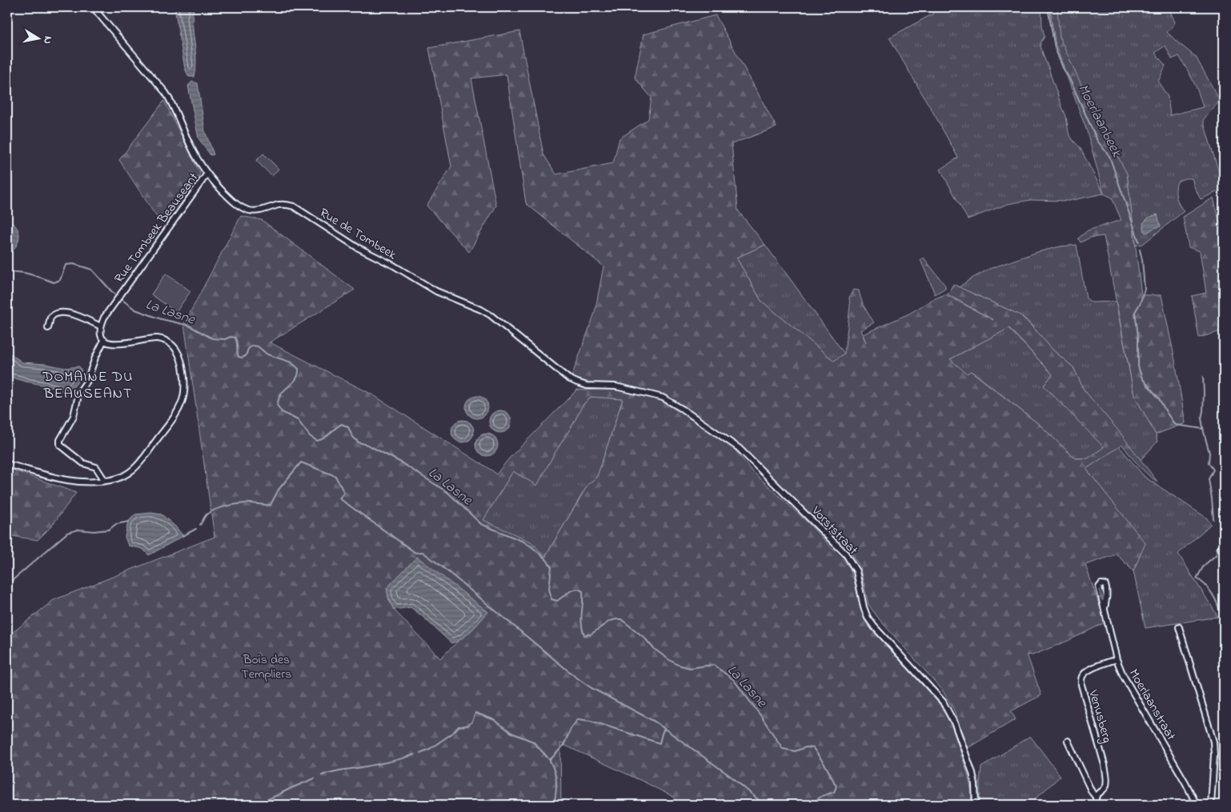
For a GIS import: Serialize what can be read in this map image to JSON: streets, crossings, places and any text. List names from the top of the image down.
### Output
{
  "streets": {
    "street": [
      "Rue Tombeek Beauseant",
      "Rue de Tombeek",
      "Vorststraat",
      "Moerlaanstraat",
      "Venusberg"
    ]
  },
  "crossings": [
    ["Rue Tombeek Beauseant", "Rue de Tombeek"],
    ["Rue de Tombeek", "Vorststraat"],
    ["Moerlaanstraat", "Venusberg"]
  ],
  "districts": ["DOMAINE DU BEAUSEANT"],
  "water": ["Moerlaanbeek", "La Lasne"],
  "parks": ["Bois des Templiers"],
  "north": "right"
}
